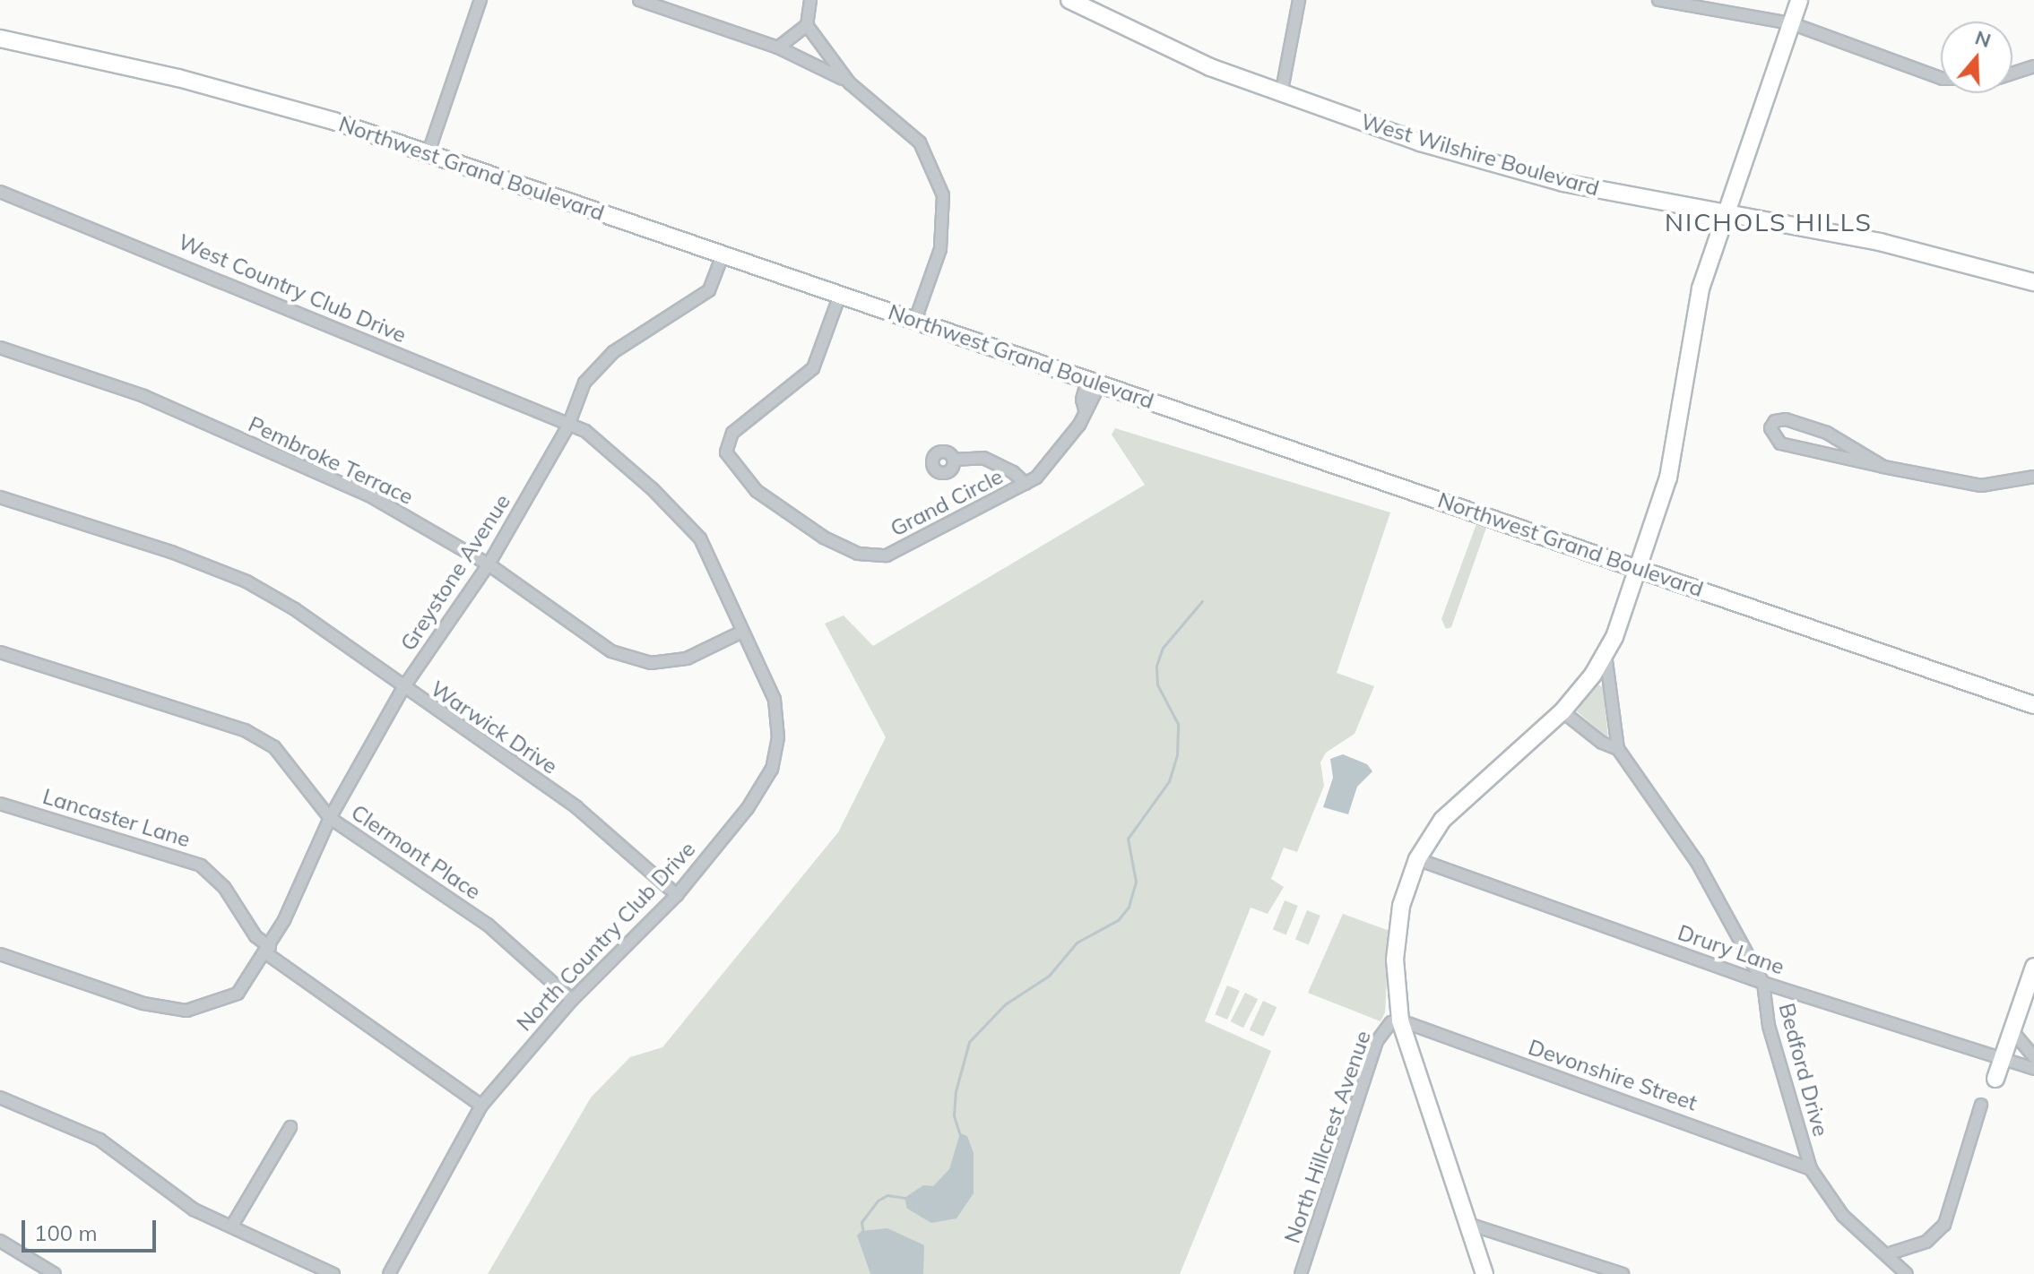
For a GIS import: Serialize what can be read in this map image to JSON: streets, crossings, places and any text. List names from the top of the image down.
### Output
{
  "streets": {
    "street": [
      "West Wilshire Boulevard",
      "Northwest Grand Boulevard",
      "West Country Club Drive",
      "Pembroke Terrace",
      "Grand Circle",
      "Greystone Avenue",
      "Warwick Drive",
      "Lancaster Lane",
      "Clermont Place",
      "North Country Club Drive",
      "Drury Lane",
      "Bedford Drive",
      "Devonshire Street",
      "North Hillcrest Avenue"
    ]
  },
  "crossings": [
    ["Northwest Grand Boulevard", "Grand Circle"],
    ["Northwest Grand Boulevard", "Greystone Avenue"],
    ["West Country Club Drive", "Greystone Avenue"],
    ["West Country Club Drive", "North Country Club Drive"],
    ["Pembroke Terrace", "Greystone Avenue"],
    ["Pembroke Terrace", "North Country Club Drive"],
    ["Greystone Avenue", "Warwick Drive"],
    ["Greystone Avenue", "Lancaster Lane"],
    ["Greystone Avenue", "Clermont Place"],
    ["Greystone Avenue", "North Country Club Drive"],
    ["Warwick Drive", "North Country Club Drive"],
    ["Lancaster Lane", "North Country Club Drive"],
    ["Clermont Place", "North Country Club Drive"],
    ["Drury Lane", "Bedford Drive"],
    ["Bedford Drive", "Devonshire Street"],
    ["Devonshire Street", "North Hillcrest Avenue"]
  ],
  "districts": ["NICHOLS HILLS"],
  "scale_bar": "100 m",
  "north": "top"
}
